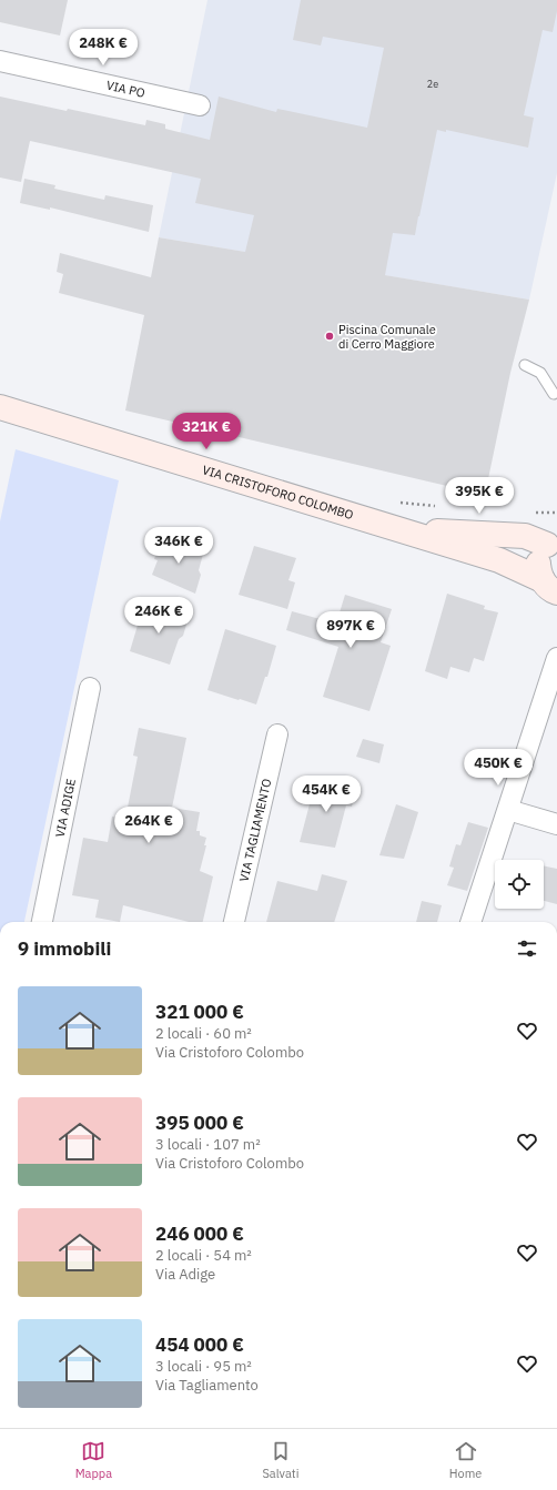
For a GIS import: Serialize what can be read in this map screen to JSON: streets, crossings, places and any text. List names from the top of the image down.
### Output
{
  "streets": {
    "street": [
      "VIA PO",
      "VIA CRISTOFORO COLOMBO",
      "VIA ADIGE",
      "VIA TAGLIAMENTO"
    ]
  },
  "places": ["Piscina Comunale di Cerro Maggiore"],
  "house_numbers": ["2e"],
  "page": {
    "price": [
      "248K €",
      "321K €",
      "395K €",
      "346K €",
      "246K €",
      "897K €",
      "450K €",
      "454K €",
      "264K €"
    ],
    "heading": "9 immobili",
    "list": [
      {
        "name": "321 000 €",
        "note": "2 locali · 60 m² · Via Cristoforo Colombo"
      },
      {
        "name": "395 000 €",
        "note": "3 locali · 107 m² · Via Cristoforo Colombo"
      },
      {
        "name": "246 000 €",
        "note": "2 locali · 54 m² · Via Adige"
      },
      {
        "name": "454 000 €",
        "note": "3 locali · 95 m² · Via Tagliamento"
      }
    ],
    "tabs": ["Mappa", "Salvati", "Home"]
  }
}
